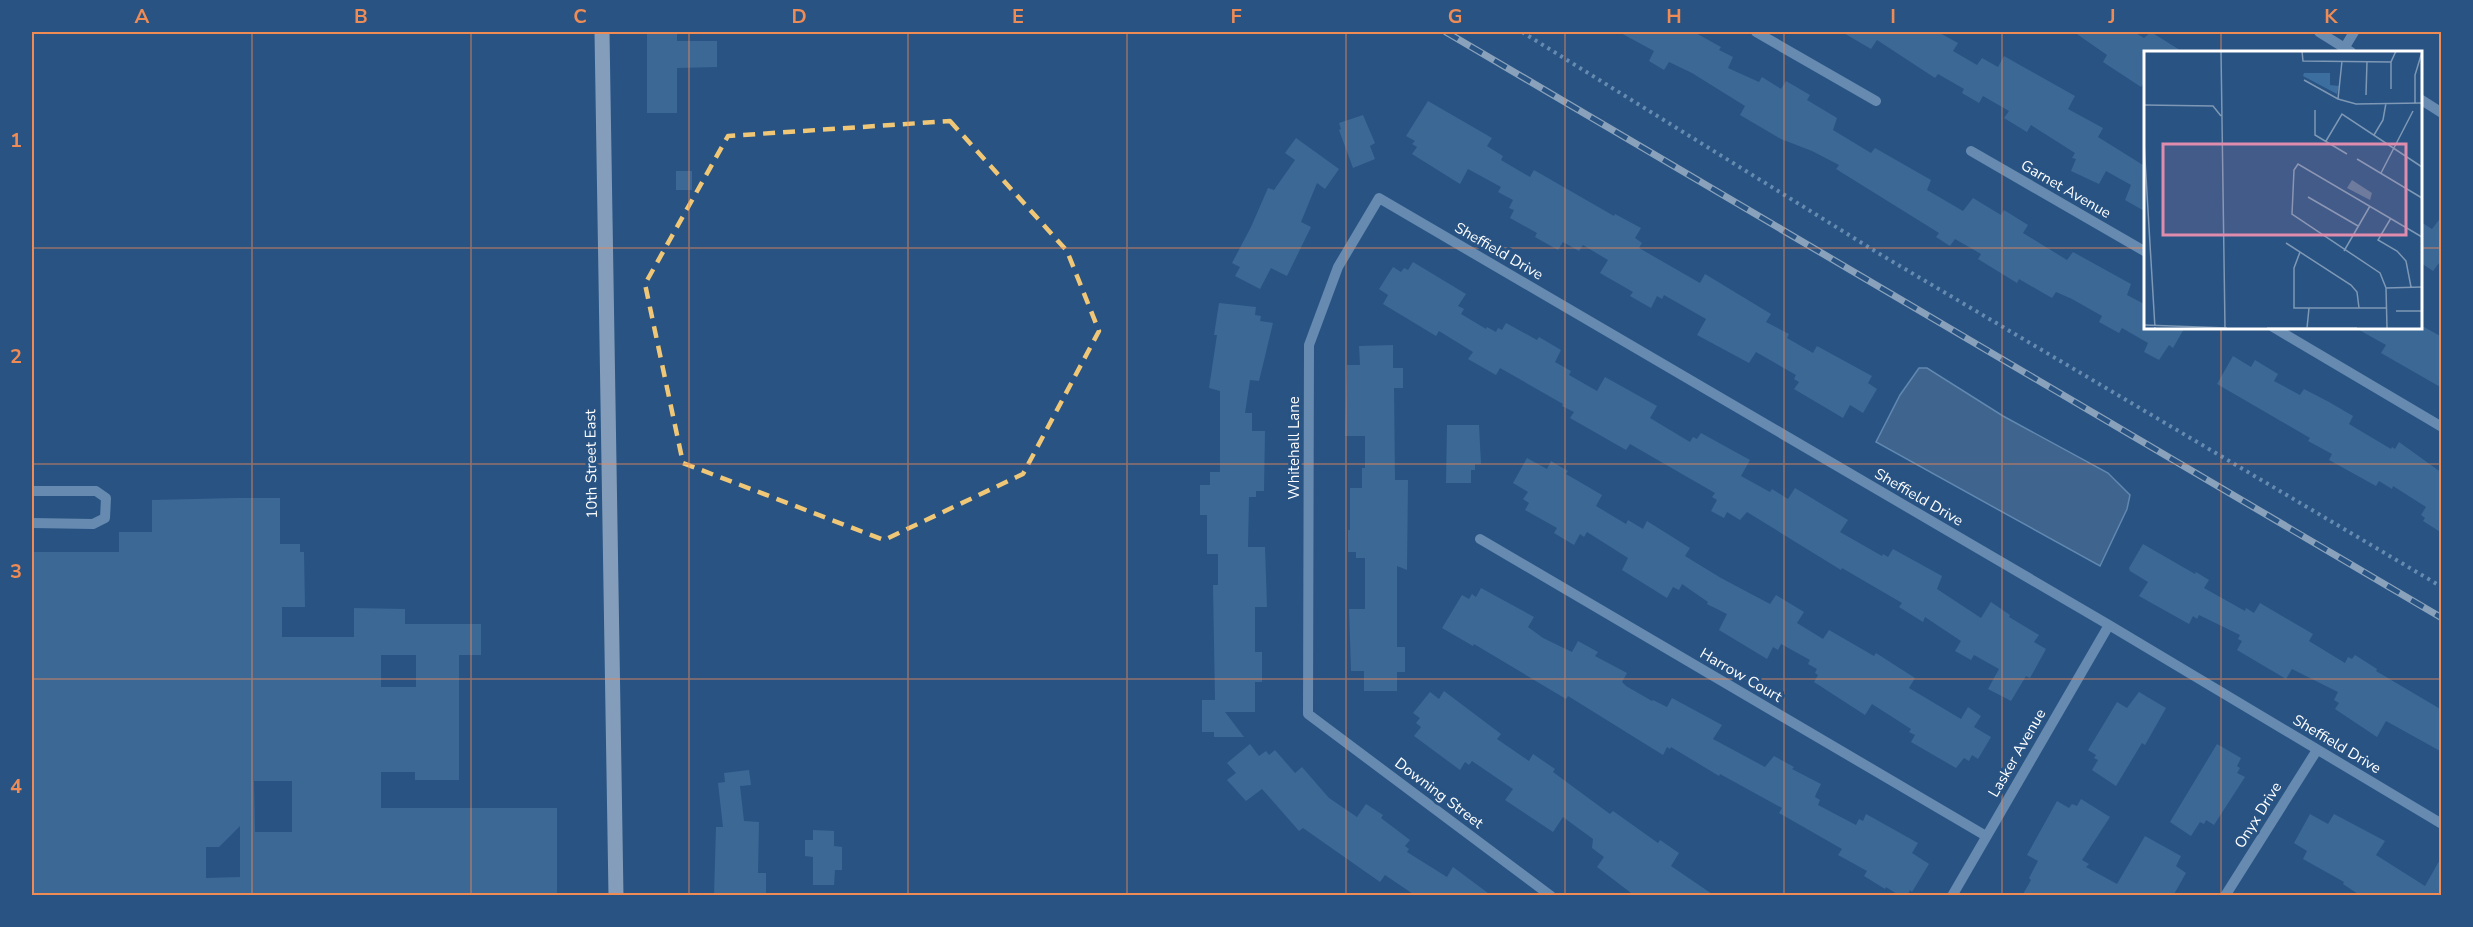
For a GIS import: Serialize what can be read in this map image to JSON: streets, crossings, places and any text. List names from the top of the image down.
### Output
{
  "streets": {
    "main road": ["10th Street East"],
    "street": [
      "Garnet Avenue",
      "Sheffield Drive",
      "Whitehall Lane",
      "Harrow Court",
      "Lasker Avenue",
      "Downing Street",
      "Onyx Drive"
    ]
  },
  "crossings": [
    ["Sheffield Drive", "Whitehall Lane"],
    ["Sheffield Drive", "Lasker Avenue"],
    ["Sheffield Drive", "Onyx Drive"],
    ["Whitehall Lane", "Downing Street"],
    ["Harrow Court", "Lasker Avenue"]
  ],
  "grid": {
    "columns": [
      "A",
      "B",
      "C",
      "D",
      "E",
      "F",
      "G",
      "H",
      "I",
      "J",
      "K"
    ],
    "rows": [
      "1",
      "2",
      "3",
      "4"
    ]
  }
}
